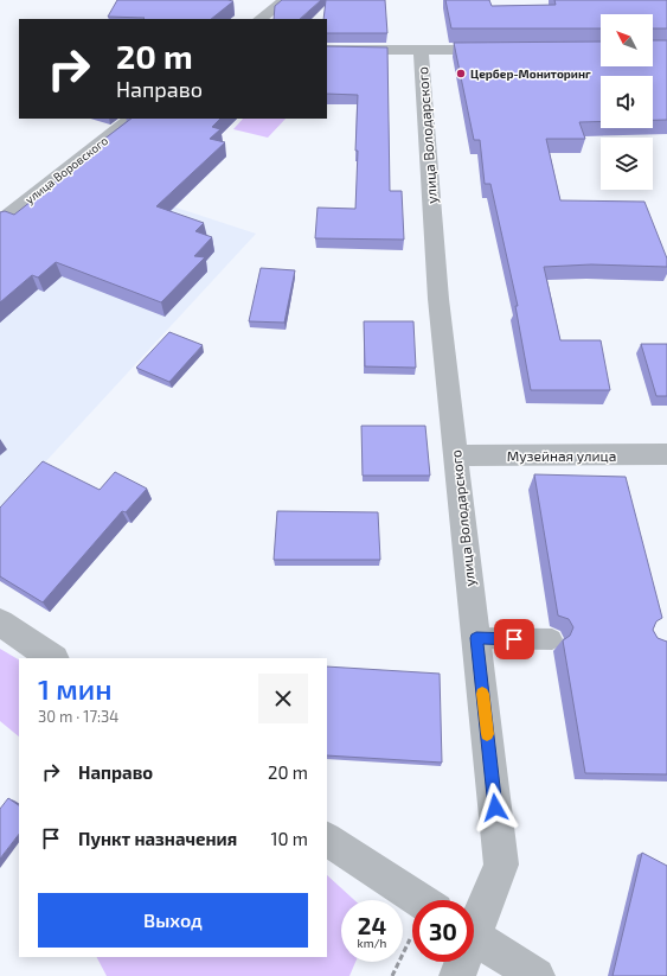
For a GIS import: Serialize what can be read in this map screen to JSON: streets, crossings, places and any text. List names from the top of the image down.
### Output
{
  "streets": {
    "street": ["улица Володарского", "улица Воровского", "Музейная улица"]
  },
  "crossings": [
    ["улица Володарского", "Музейная улица"]
  ],
  "places": ["Цербер-Мониторинг"],
  "north": "top left",
  "page": {
    "turn": ["20 m", "Направо"],
    "heading": ["1 мин", "30 m · 17:34"],
    "list": [
      {
        "name": "Направо",
        "value": "20 m"
      },
      {
        "name": "Пункт назначения",
        "value": "10 m"
      }
    ],
    "buttons": "Выход",
    "speed": "24 km/h",
    "limit": "30"
  }
}
